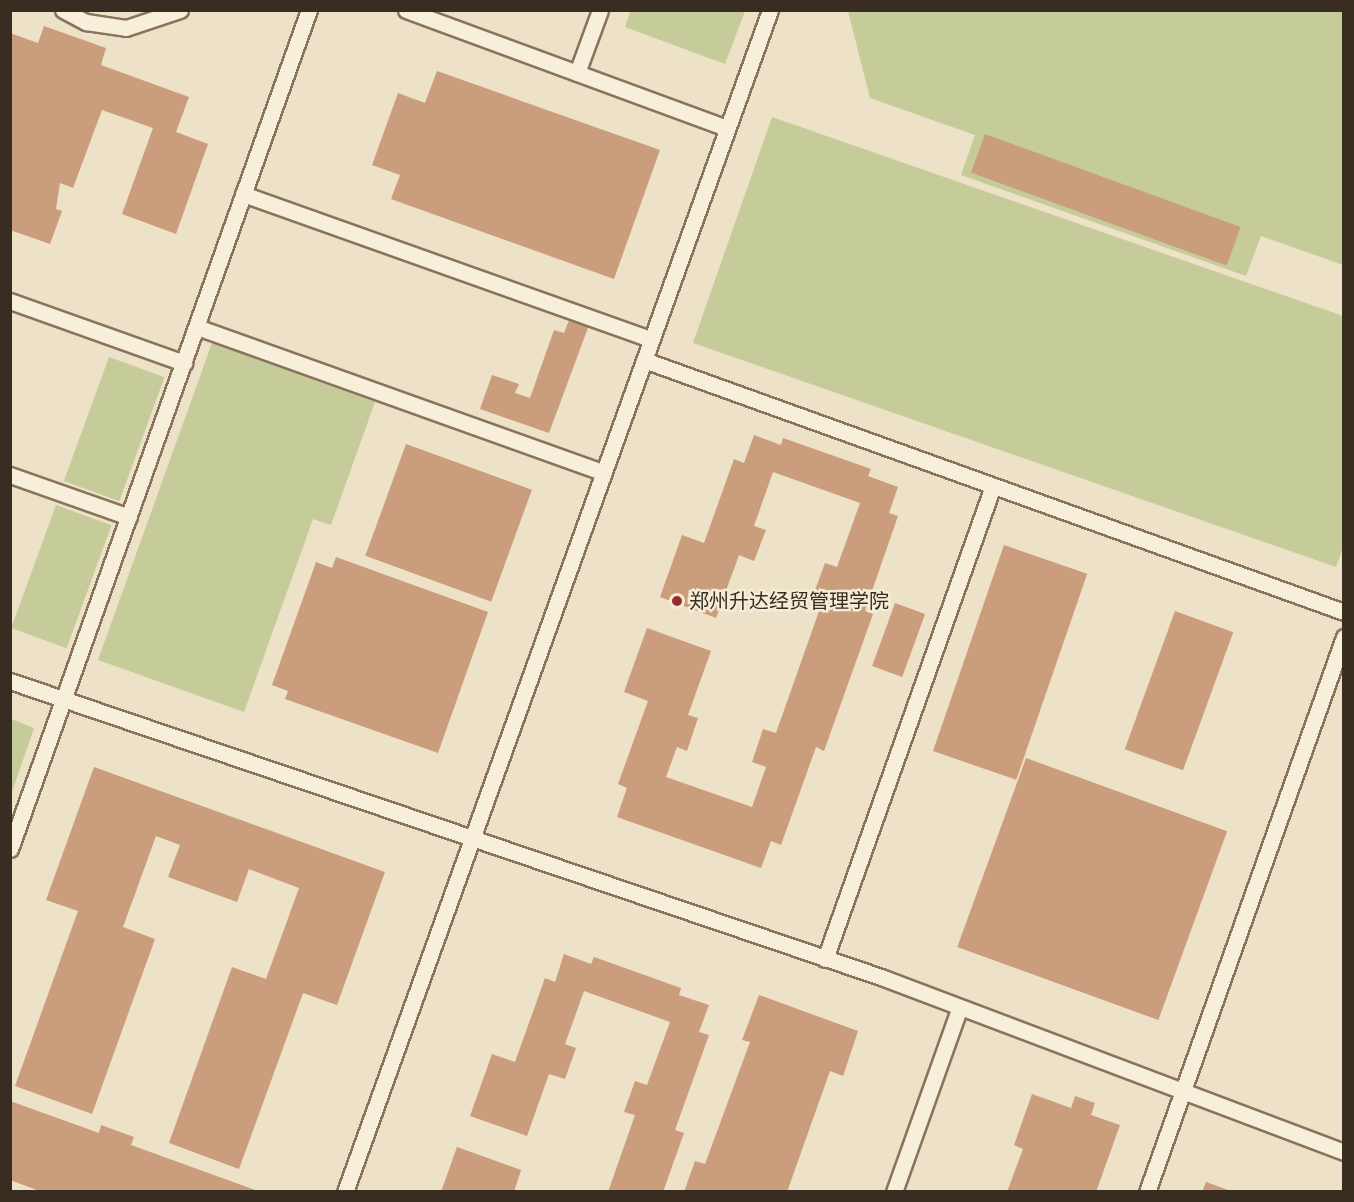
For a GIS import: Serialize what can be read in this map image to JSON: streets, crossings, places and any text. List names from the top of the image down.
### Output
{
  "places": ["郑州升达经贸管理学院"]
}
